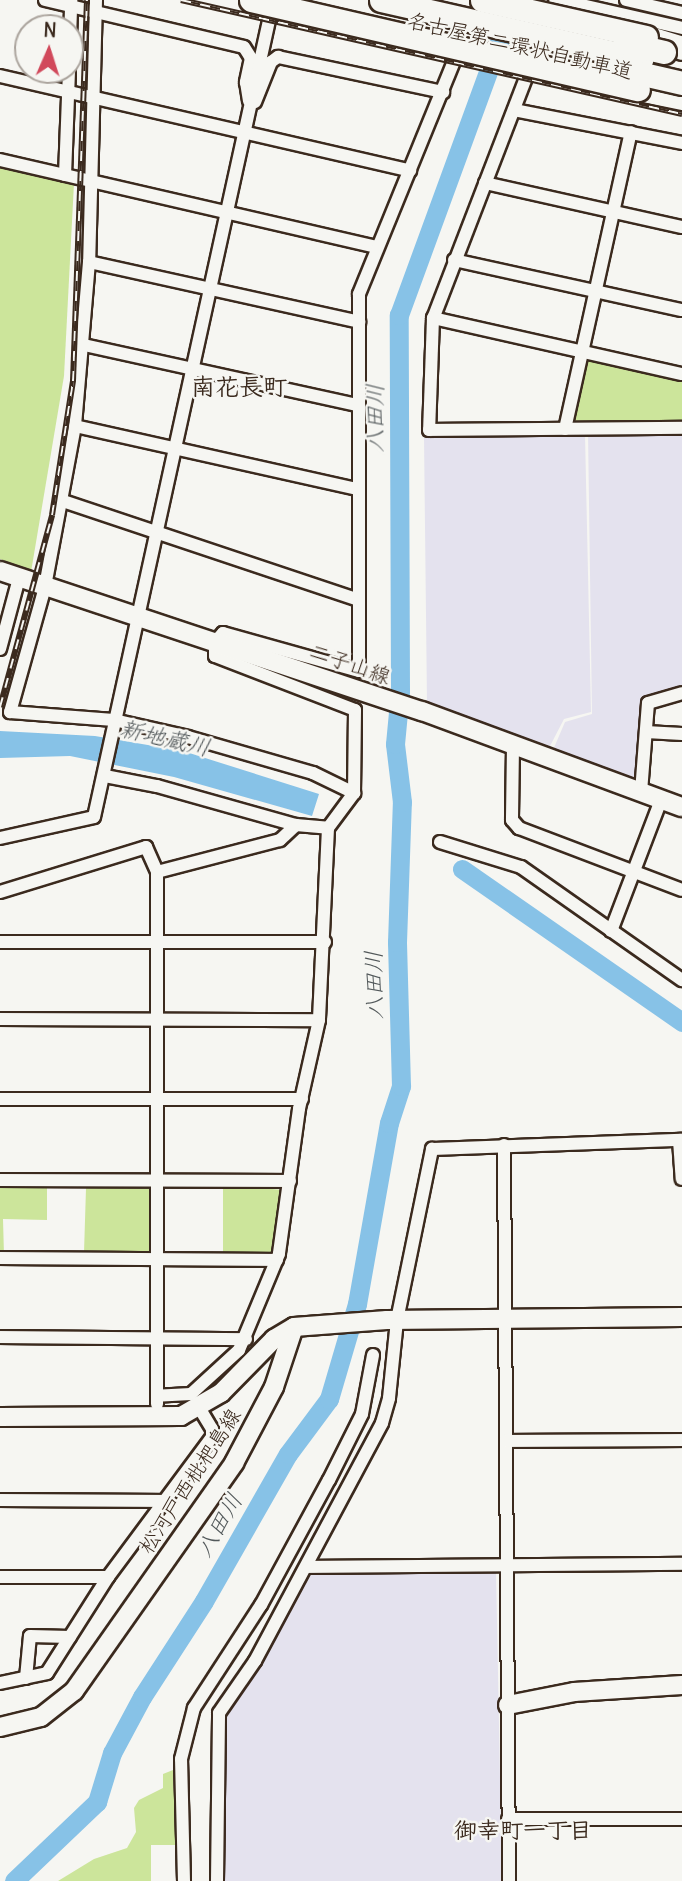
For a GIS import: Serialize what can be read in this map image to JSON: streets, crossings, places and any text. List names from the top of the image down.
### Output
{
  "streets": {
    "highway": ["名古屋第二環状自動車道"],
    "street": ["二子山線", "松河戸西枇杷島線"]
  },
  "districts": ["南花長町", "御幸町一丁目"],
  "water": ["八田川", "新地蔵川"],
  "north": "top"
}
